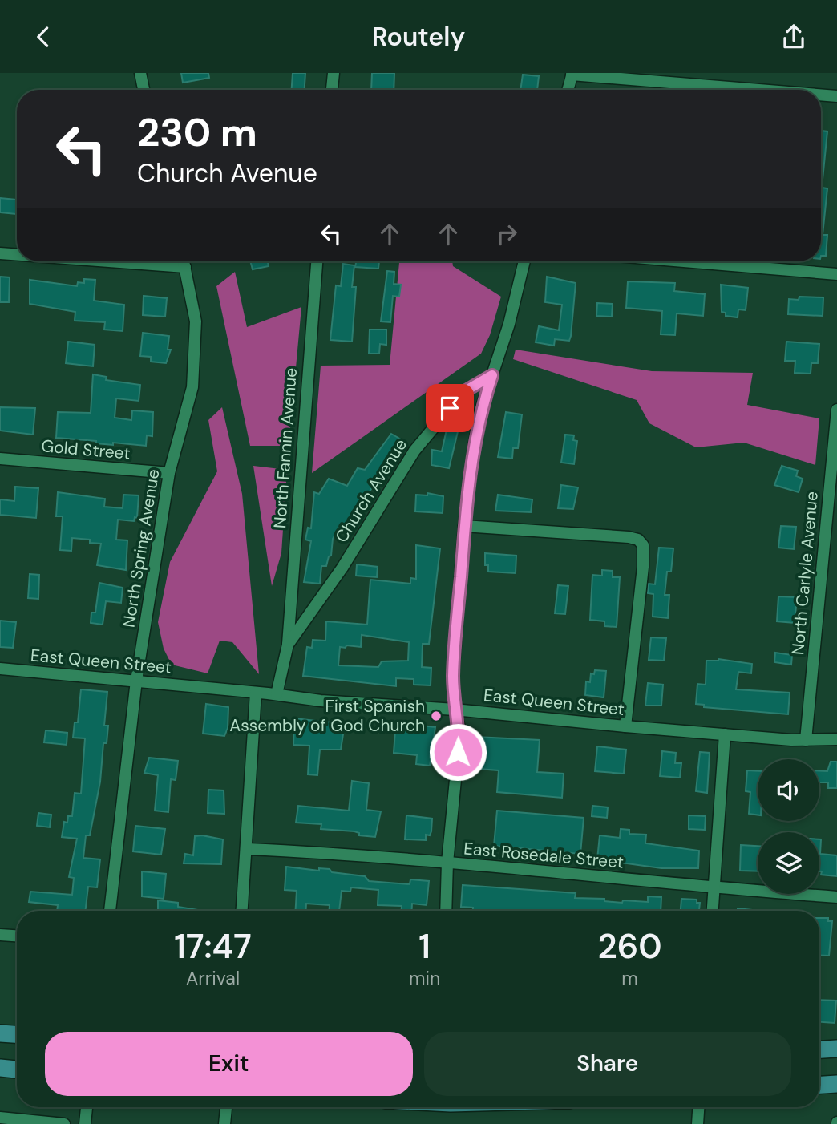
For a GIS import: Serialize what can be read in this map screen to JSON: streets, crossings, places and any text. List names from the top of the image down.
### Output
{
  "streets": {
    "street": [
      "North Fannin Avenue",
      "Gold Street",
      "Church Avenue",
      "North Spring Avenue",
      "North Carlyle Avenue",
      "East Queen Street",
      "East Rosedale Street"
    ]
  },
  "crossings": [
    ["North Fannin Avenue", "Church Avenue"],
    ["Gold Street", "North Spring Avenue"],
    ["Church Avenue", "East Queen Street"],
    ["North Spring Avenue", "East Queen Street"],
    ["North Carlyle Avenue", "East Queen Street"]
  ],
  "places": ["First Spanish Assembly of God Church"],
  "page": {
    "header": "Routely",
    "turn": ["230 m", "Church Avenue"],
    "eta": [
      "17:47",
      "Arrival",
      "1",
      "min",
      "260",
      "m"
    ],
    "buttons": ["Exit", "Share"]
  }
}
